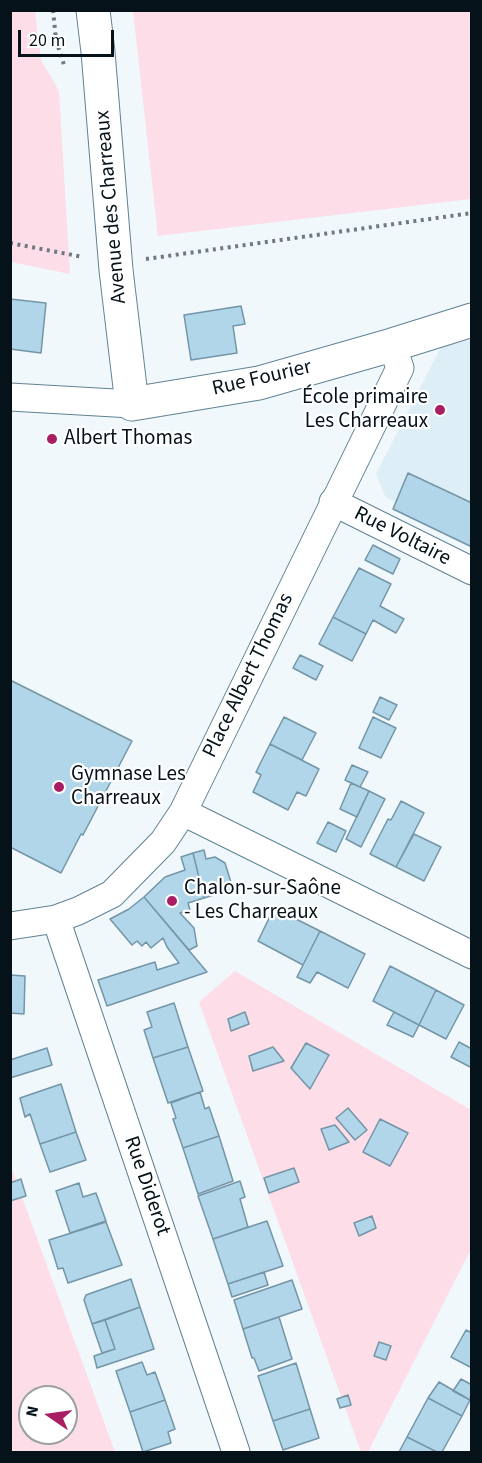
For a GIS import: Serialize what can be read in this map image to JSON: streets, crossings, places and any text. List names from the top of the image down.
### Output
{
  "streets": {
    "main road": ["Avenue des Charreaux", "Rue Fourier"],
    "street": ["Rue Voltaire", "Place Albert Thomas", "Rue Diderot"]
  },
  "crossings": [
    ["Avenue des Charreaux", "Rue Fourier"],
    ["Rue Fourier", "Place Albert Thomas"],
    ["Rue Voltaire", "Place Albert Thomas"],
    ["Place Albert Thomas", "Rue Diderot"]
  ],
  "places": [
    "École primaire Les Charreaux",
    "Albert Thomas",
    "Gymnase Les Charreaux",
    "Chalon-sur-Saône - Les Charreaux"
  ],
  "scale_bar": "20 m",
  "north": "left"
}
